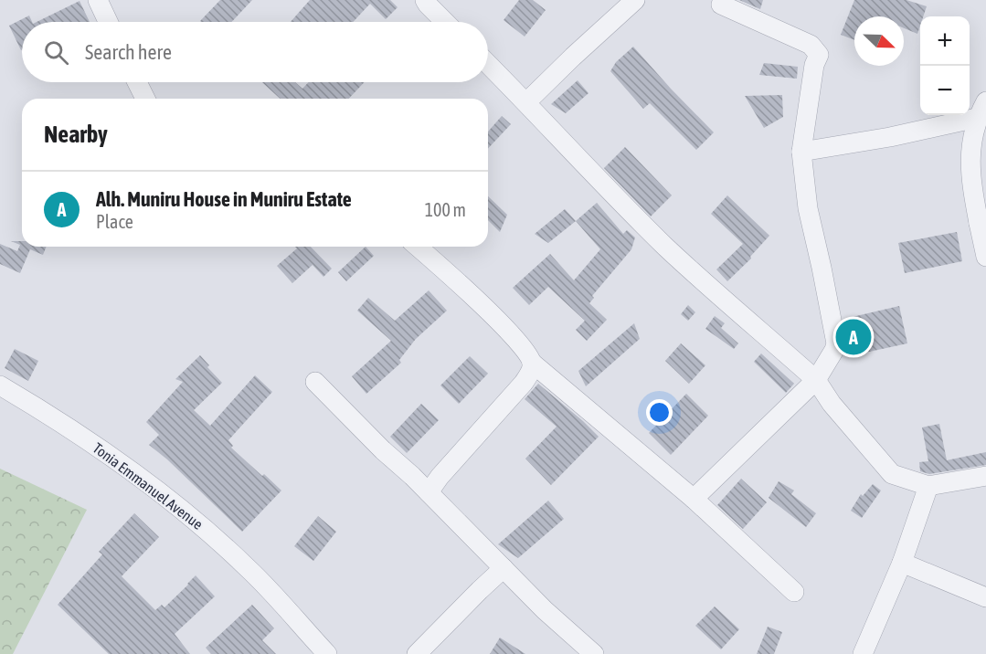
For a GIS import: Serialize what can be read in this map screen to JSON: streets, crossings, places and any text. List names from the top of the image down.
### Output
{
  "streets": {
    "street": ["Tonia Emmanuel Avenue"]
  },
  "north": "bottom right",
  "page": {
    "map_buttons": ["+", "−"],
    "search": "Search here",
    "heading": "Nearby",
    "list": [
      {
        "mark": "A",
        "name": "Alh. Muniru House in Muniru Estate",
        "note": "Place",
        "value": "100 m"
      }
    ],
    "pins": "A"
  }
}
